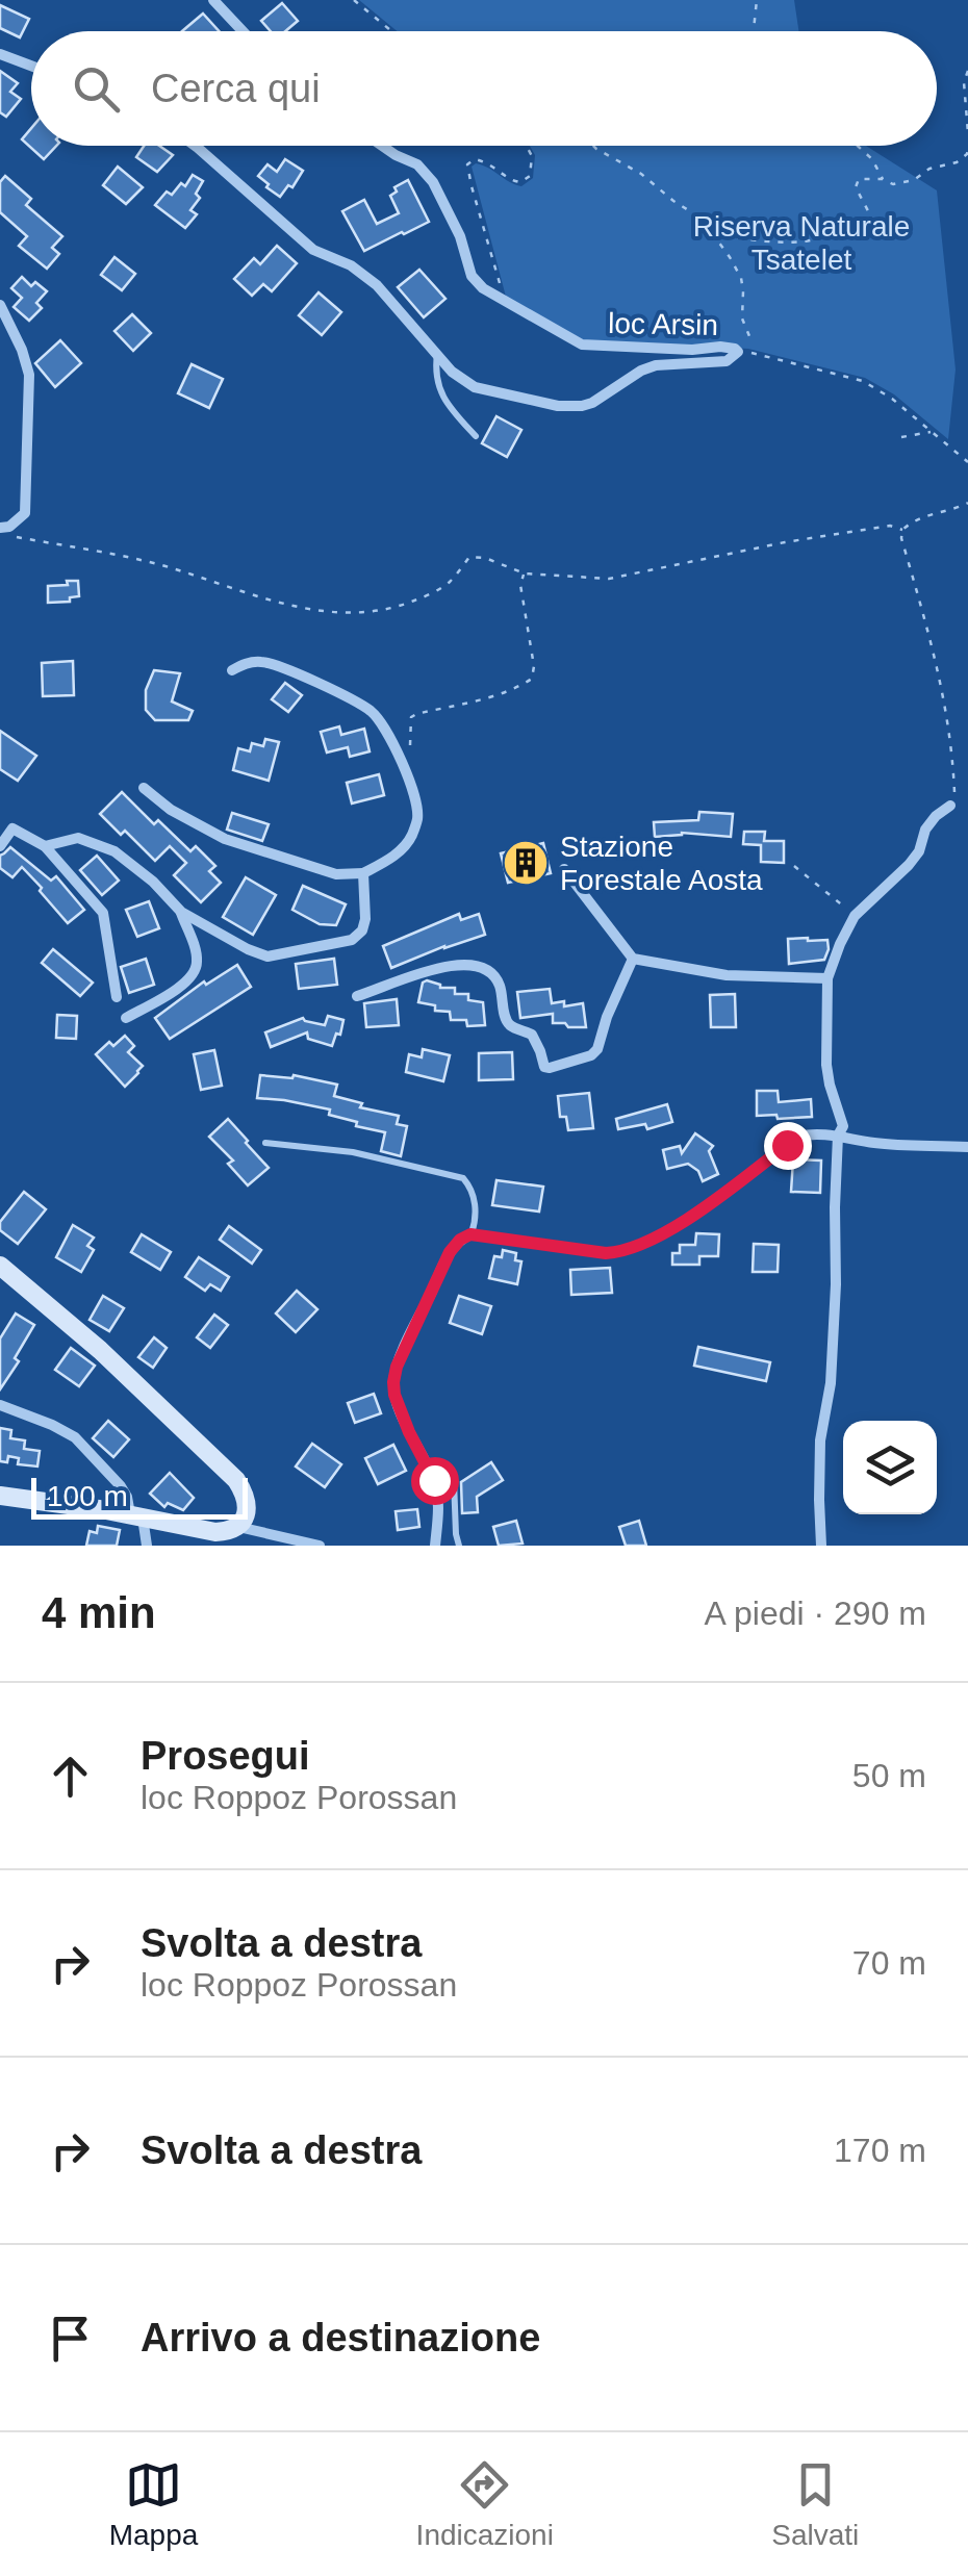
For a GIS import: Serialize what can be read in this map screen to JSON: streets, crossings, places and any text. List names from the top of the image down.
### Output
{
  "streets": {
    "street": ["loc Arsin"]
  },
  "parks": ["Riserva Naturale Tsatelet"],
  "places": {
    "building": ["Stazione Forestale Aosta"]
  },
  "scale_bar": "100 m",
  "page": {
    "search": "Cerca qui",
    "scale": "100 m",
    "heading": ["4 min", "A piedi · 290 m"],
    "list": [
      ["Prosegui", "loc Roppoz Porossan", "50 m"],
      ["Svolta a destra", "loc Roppoz Porossan", "70 m"],
      ["Svolta a destra", "170 m"],
      "Arrivo a destinazione"
    ],
    "nav": ["Mappa", "Indicazioni", "Salvati"]
  }
}
